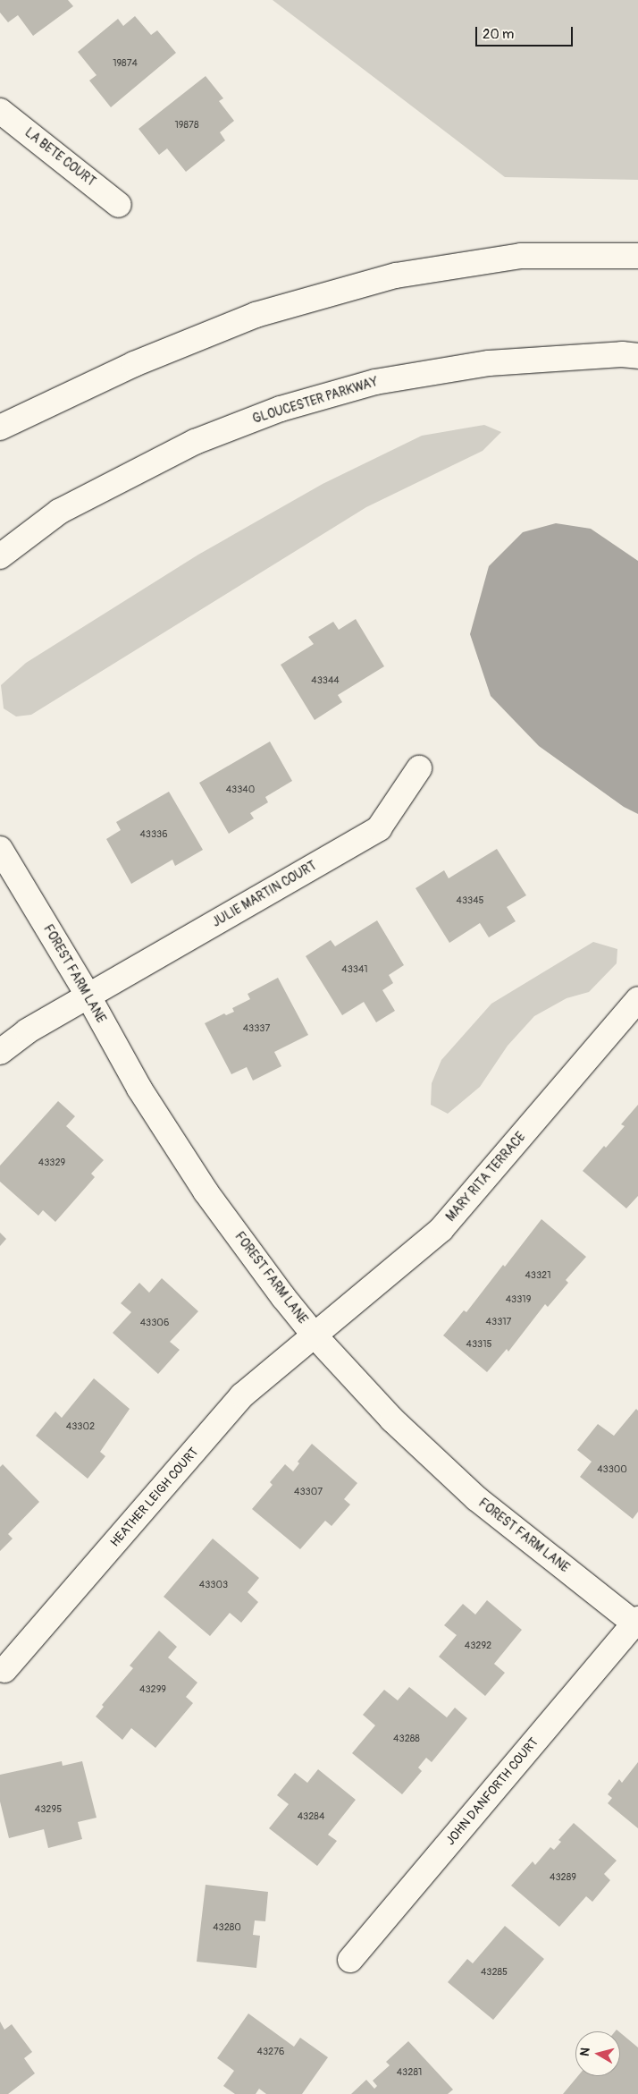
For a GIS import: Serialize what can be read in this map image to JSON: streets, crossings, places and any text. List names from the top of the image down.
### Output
{
  "streets": {
    "street": [
      "LA BETE COURT",
      "GLOUCESTER PARKWAY",
      "JULIE MARTIN COURT",
      "FOREST FARM LANE",
      "MARY RITA TERRACE",
      "HEATHER LEIGH COURT",
      "JOHN DANFORTH COURT"
    ]
  },
  "crossings": [
    ["JULIE MARTIN COURT", "FOREST FARM LANE"],
    ["FOREST FARM LANE", "MARY RITA TERRACE"],
    ["FOREST FARM LANE", "HEATHER LEIGH COURT"],
    ["FOREST FARM LANE", "JOHN DANFORTH COURT"],
    ["MARY RITA TERRACE", "HEATHER LEIGH COURT"]
  ],
  "house_numbers": [
    "19874",
    "19878",
    "43344",
    "43340",
    "43336",
    "43345",
    "43341",
    "43337",
    "43329",
    "43321",
    "43319",
    "43317",
    "43306",
    "43315",
    "43302",
    "43300",
    "43307",
    "43303",
    "43292",
    "43299",
    "43288",
    "43295",
    "43284",
    "43289",
    "43280",
    "43285",
    "43276",
    "43281"
  ],
  "scale_bar": "20 m",
  "north": "left"
}
